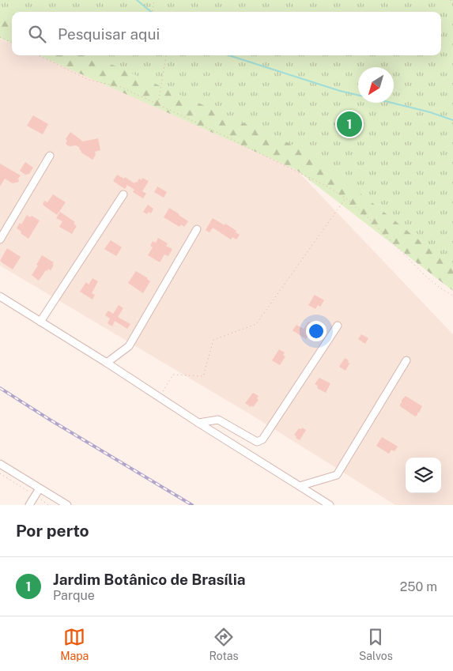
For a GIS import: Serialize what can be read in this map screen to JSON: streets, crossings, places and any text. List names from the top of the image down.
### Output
{
  "north": "bottom left",
  "page": {
    "search": "Pesquisar aqui",
    "pins": "1",
    "heading": "Por perto",
    "list": [
      {
        "mark": "1",
        "name": "Jardim Botânico de Brasília",
        "note": "Parque",
        "value": "250 m"
      }
    ],
    "nav": ["Mapa", "Rotas", "Salvos"]
  }
}
